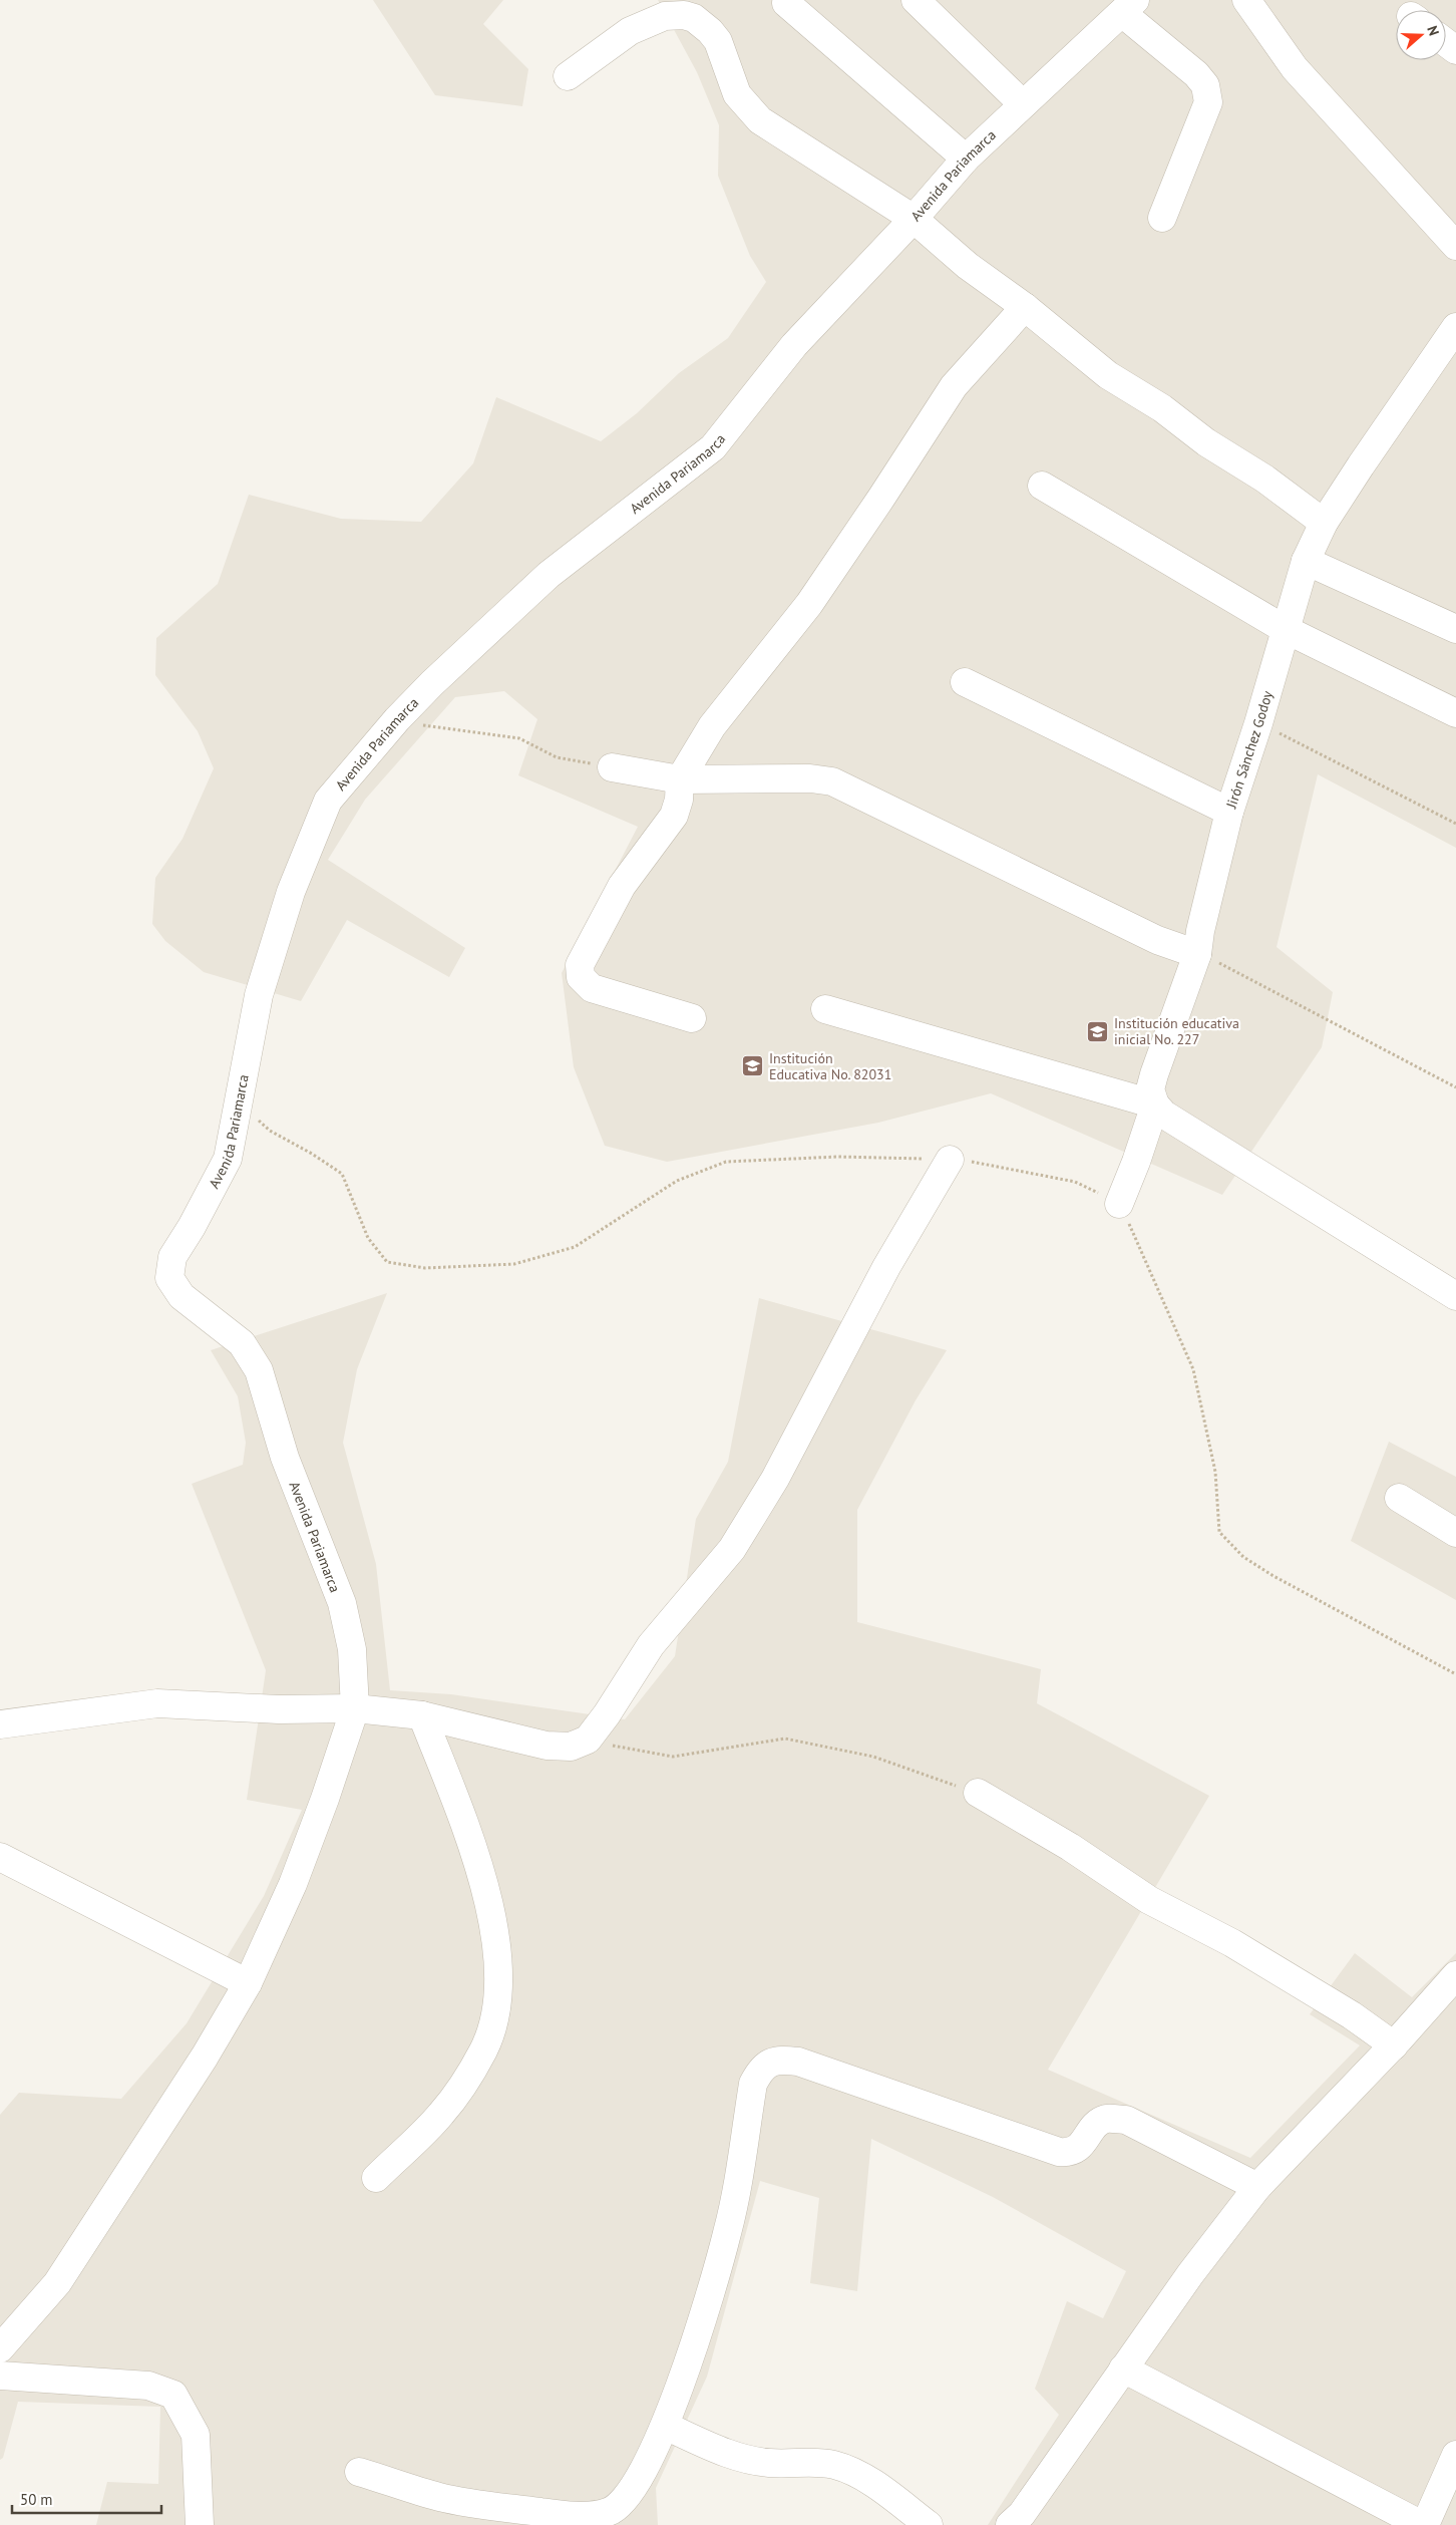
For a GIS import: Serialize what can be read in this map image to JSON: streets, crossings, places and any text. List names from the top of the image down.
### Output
{
  "streets": {
    "street": ["Avenida Pariamarca", "Jirón Sánchez Godoy"]
  },
  "places": {
    "school or university": ["Institución educativa inicial No. 227", "Institución Educativa No. 82031"]
  },
  "scale_bar": "50 m",
  "north": "right"
}
